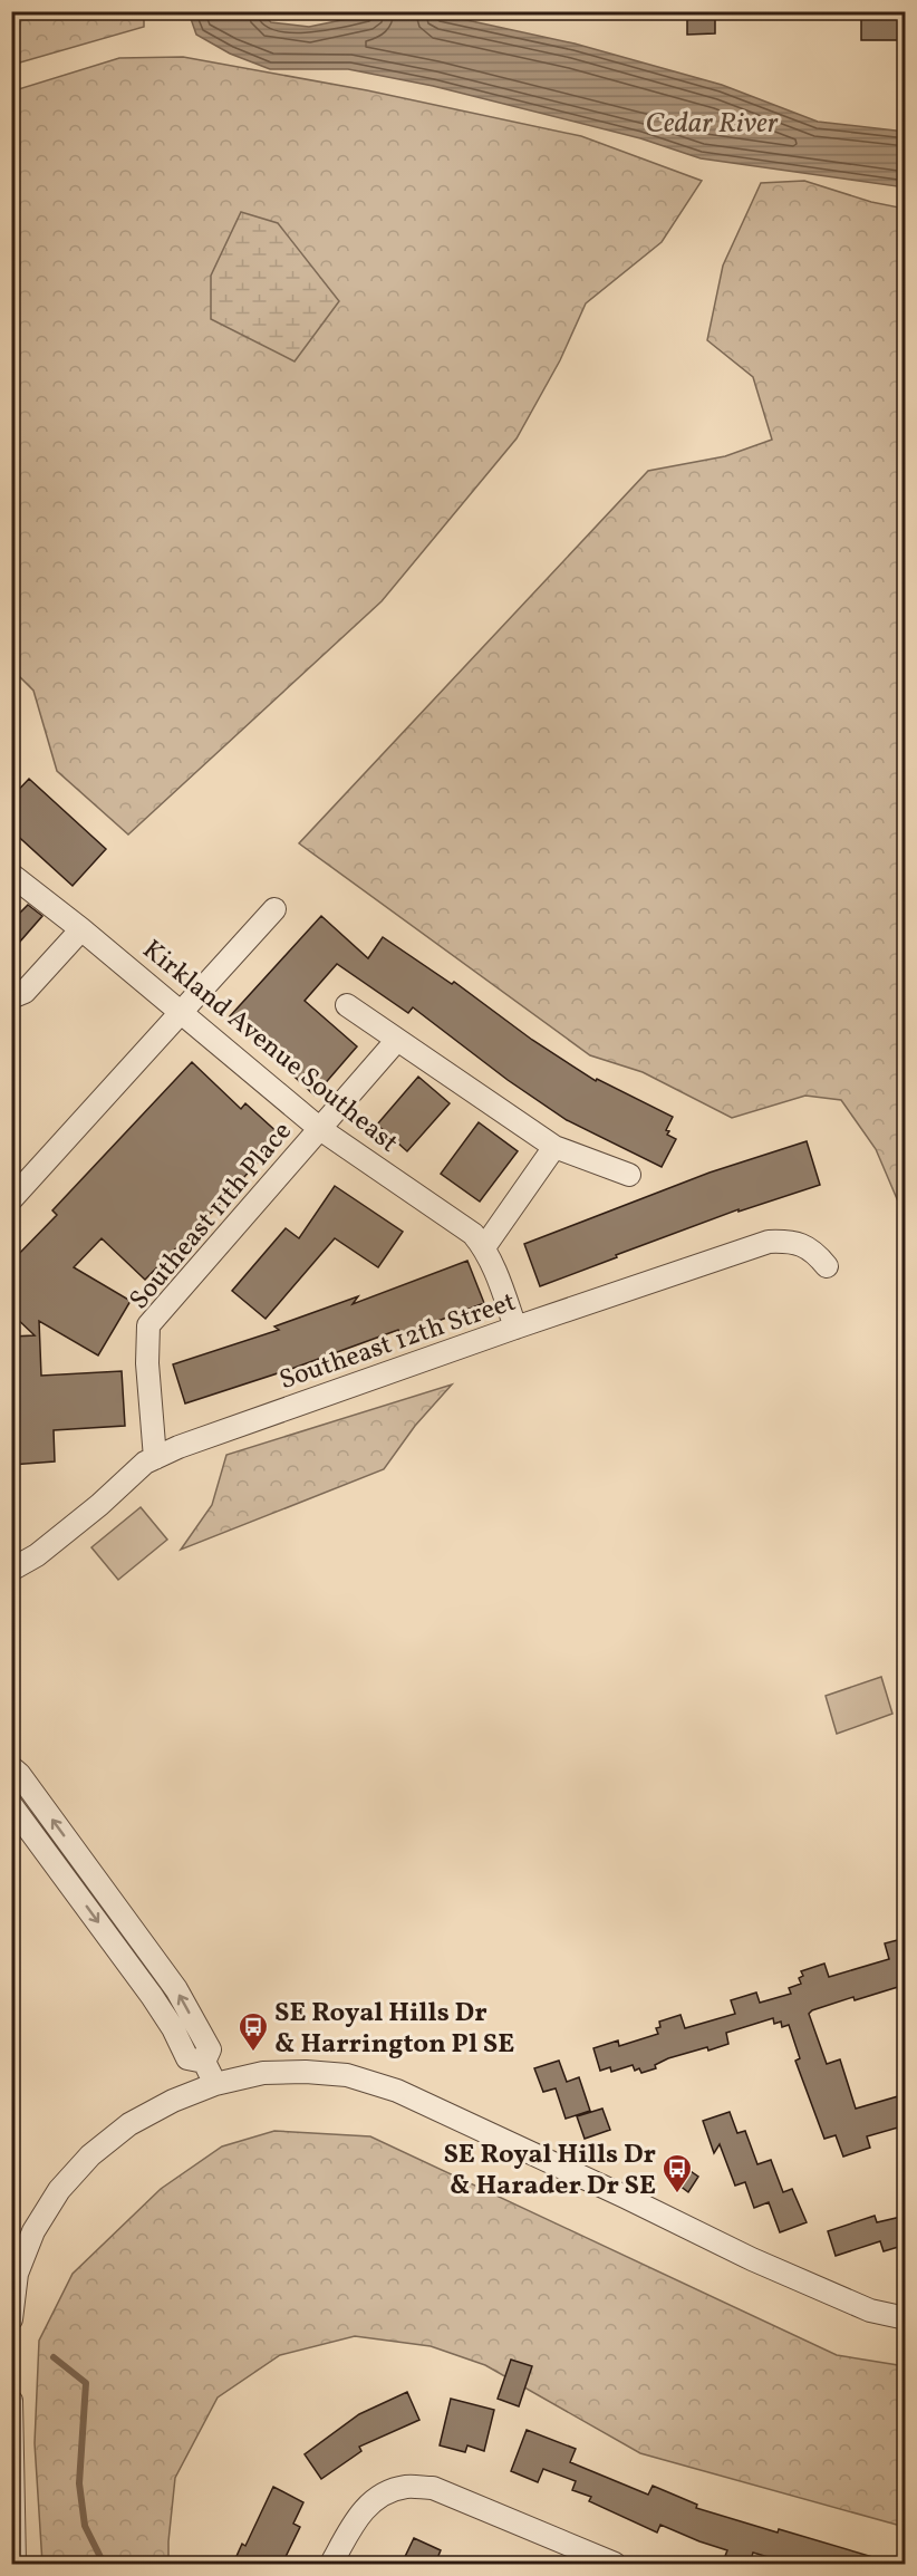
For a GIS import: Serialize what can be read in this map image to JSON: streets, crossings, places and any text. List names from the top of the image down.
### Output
{
  "streets": {
    "street": ["Kirkland Avenue Southeast", "Southeast 11th Place", "Southeast 12th Street"]
  },
  "crossings": [
    ["Kirkland Avenue Southeast", "Southeast 11th Place"],
    ["Kirkland Avenue Southeast", "Southeast 12th Street"],
    ["Southeast 11th Place", "Southeast 12th Street"]
  ],
  "water": ["Cedar River"],
  "places": {
    "bus stop": ["SE Royal Hills Dr & Harrington Pl SE", "SE Royal Hills Dr & Harader Dr SE"]
  }
}
